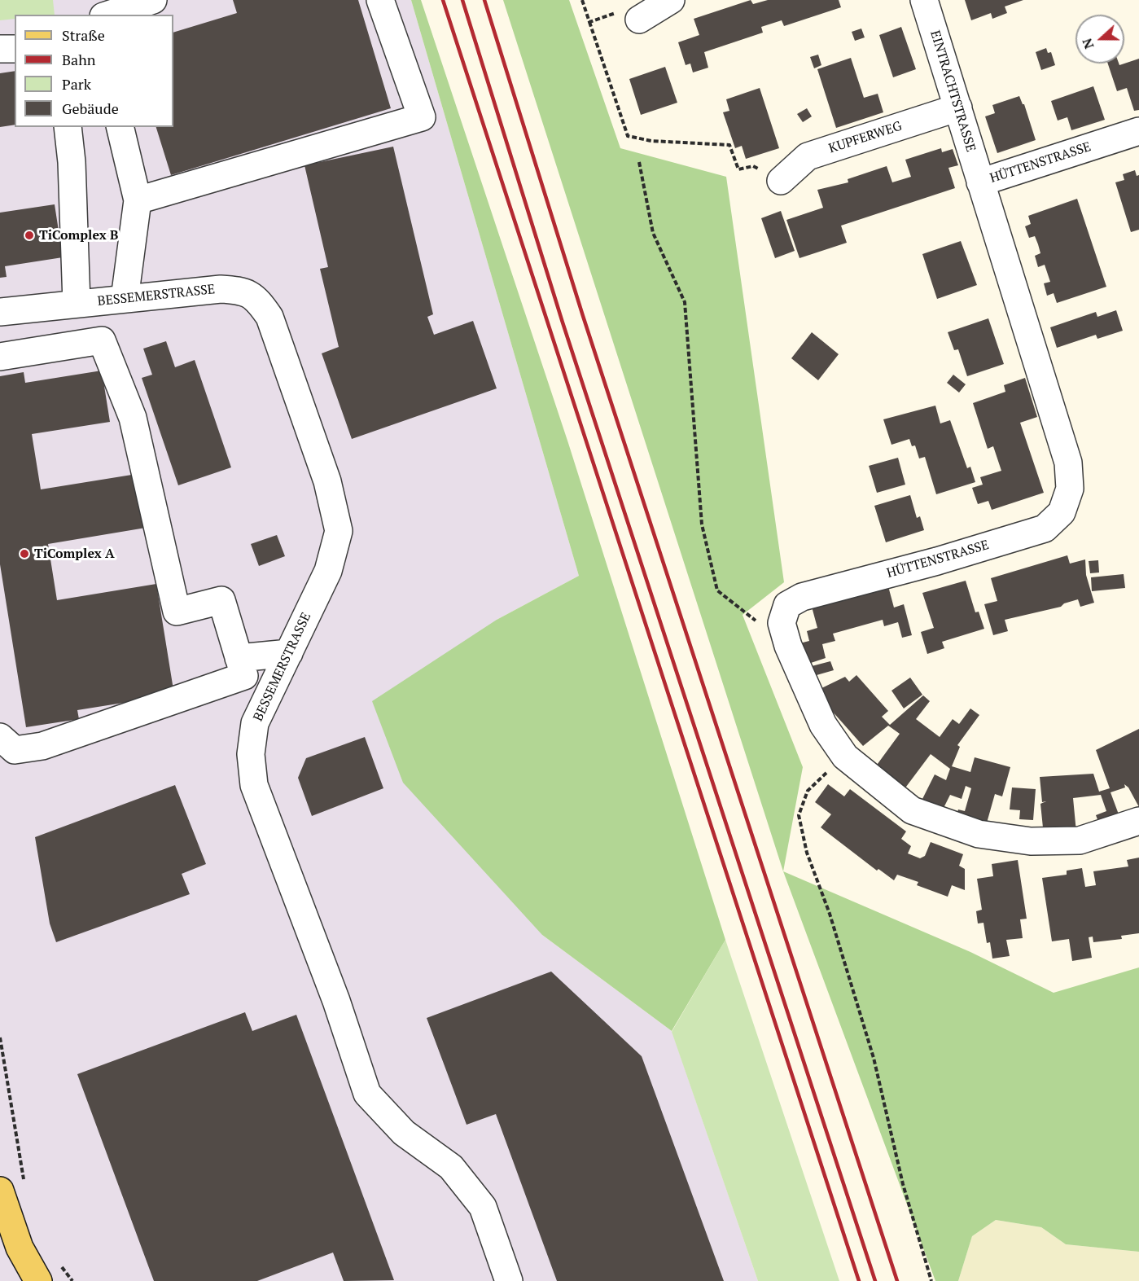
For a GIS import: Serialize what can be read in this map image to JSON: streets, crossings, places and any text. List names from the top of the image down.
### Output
{
  "streets": {
    "street": [
      "EINTRACHTSTRASSE",
      "KUPFERWEG",
      "HÜTTENSTRASSE",
      "BESSEMERSTRASSE"
    ]
  },
  "crossings": [
    ["EINTRACHTSTRASSE", "KUPFERWEG"],
    ["EINTRACHTSTRASSE", "HÜTTENSTRASSE"]
  ],
  "places": ["TiComplex B", "TiComplex A"],
  "legend": [
    "Straße",
    "Bahn",
    "Park",
    "Gebäude"
  ],
  "north": "left"
}
